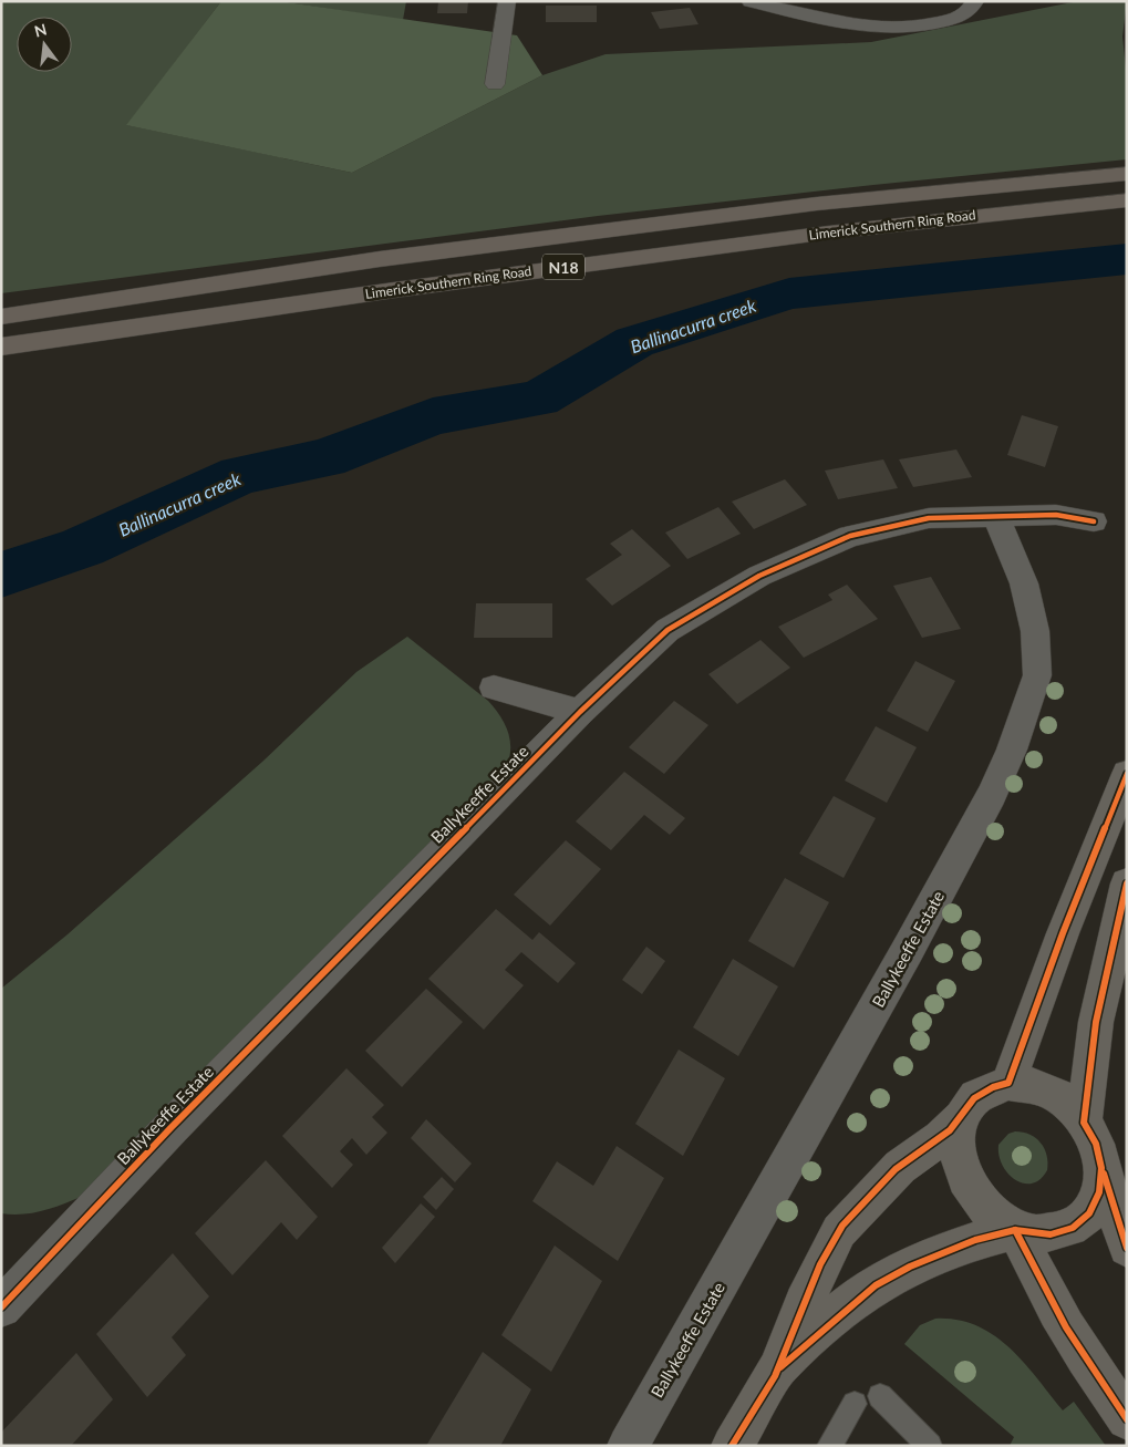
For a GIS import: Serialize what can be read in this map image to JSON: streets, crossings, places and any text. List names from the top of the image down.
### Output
{
  "streets": {
    "highway": ["Limerick Southern Ring Road", "N18"],
    "street": ["Ballykeeffe Estate"]
  },
  "water": ["Ballinacurra creek"],
  "north": "top"
}
